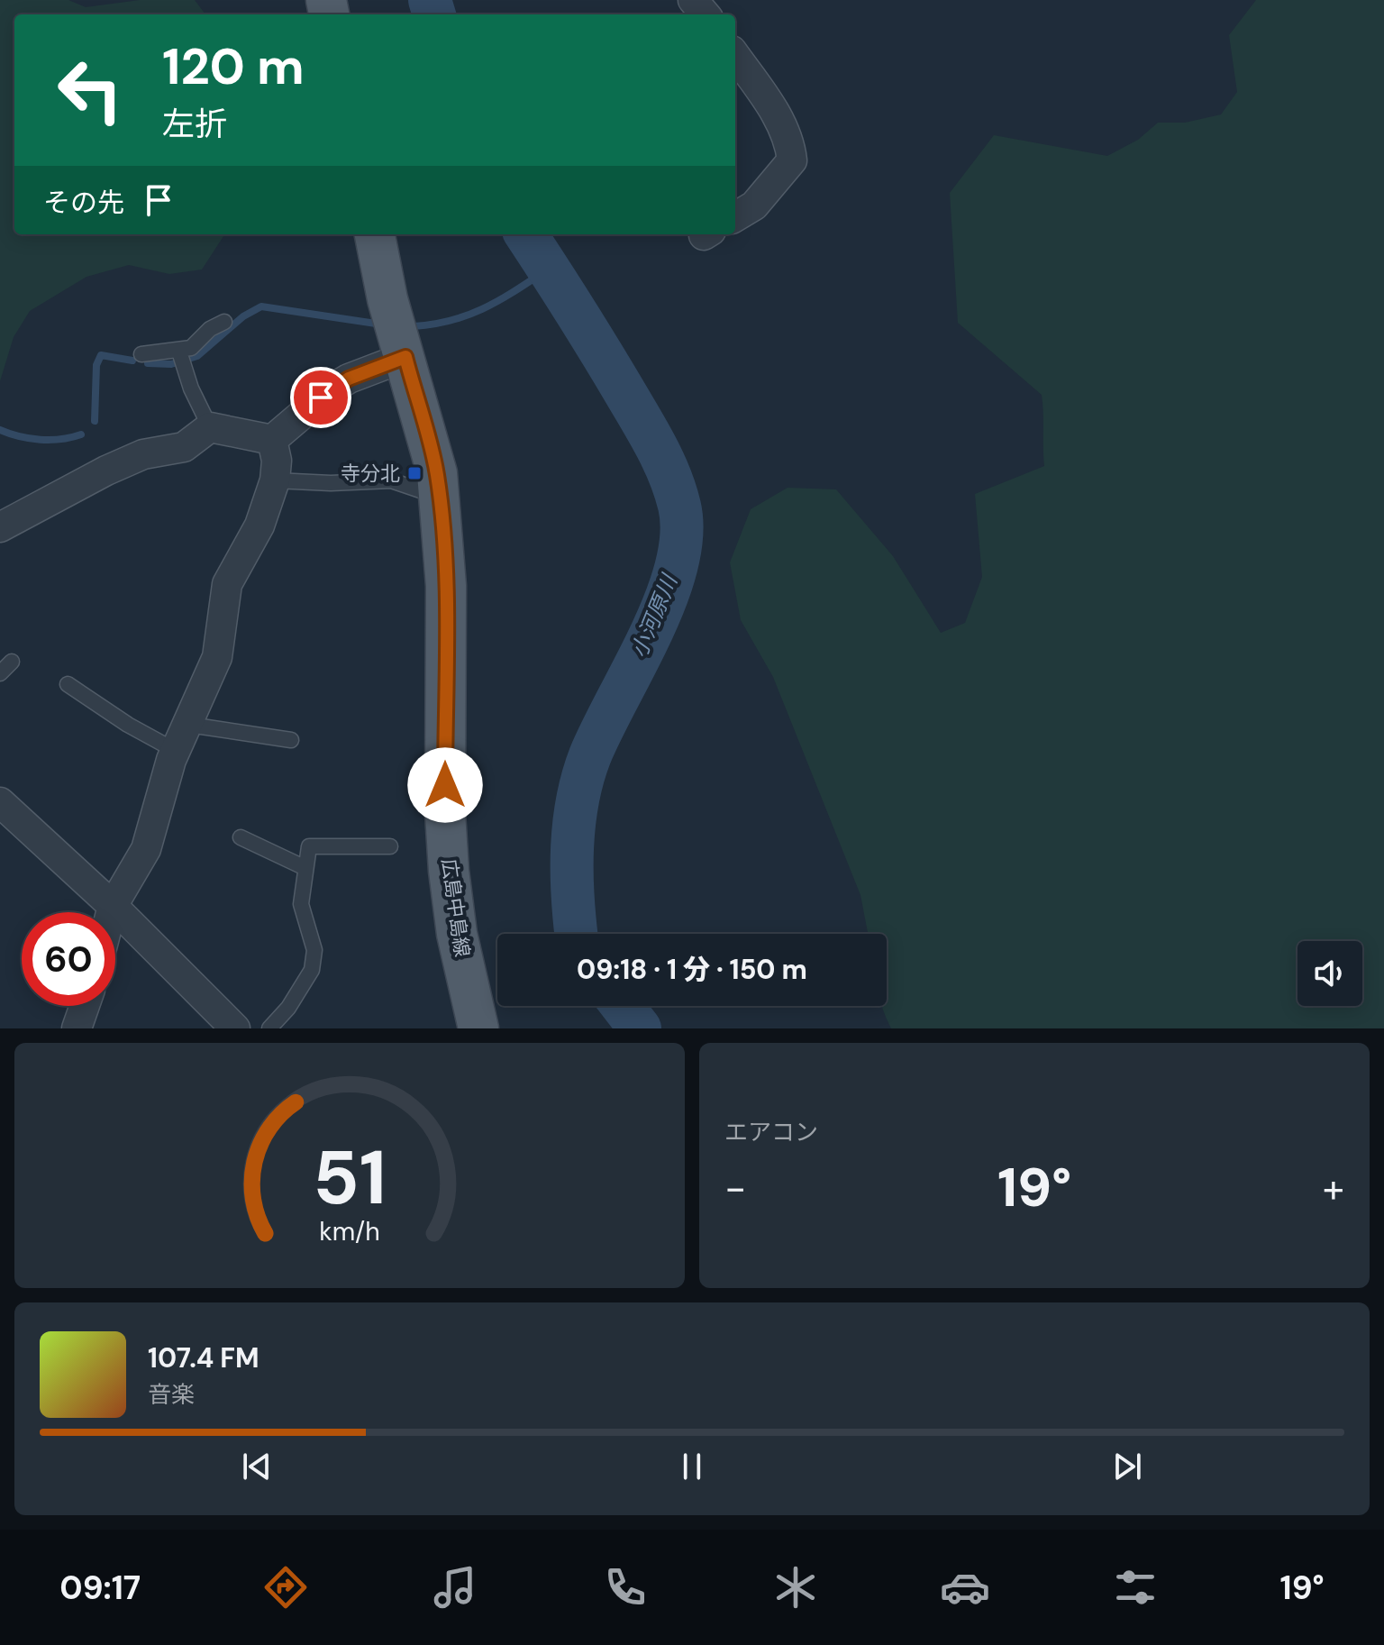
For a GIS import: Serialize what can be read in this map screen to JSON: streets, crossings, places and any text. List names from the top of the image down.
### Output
{
  "streets": {
    "main road": ["広島中島線"]
  },
  "water": ["小河原川"],
  "places": {
    "transit": ["寺分北"]
  },
  "page": {
    "turn": ["120 m", "左折"],
    "then": "その先",
    "limit": "60",
    "trip": "09:18 · 1 分 · 150 m",
    "tile": "エアコン",
    "heat": ["−", "19°", "+"],
    "song": ["107.4 FM", "音楽"],
    "tabs": ["09:17", "19°"],
    "gauge": ["51", "km/h"]
  }
}
